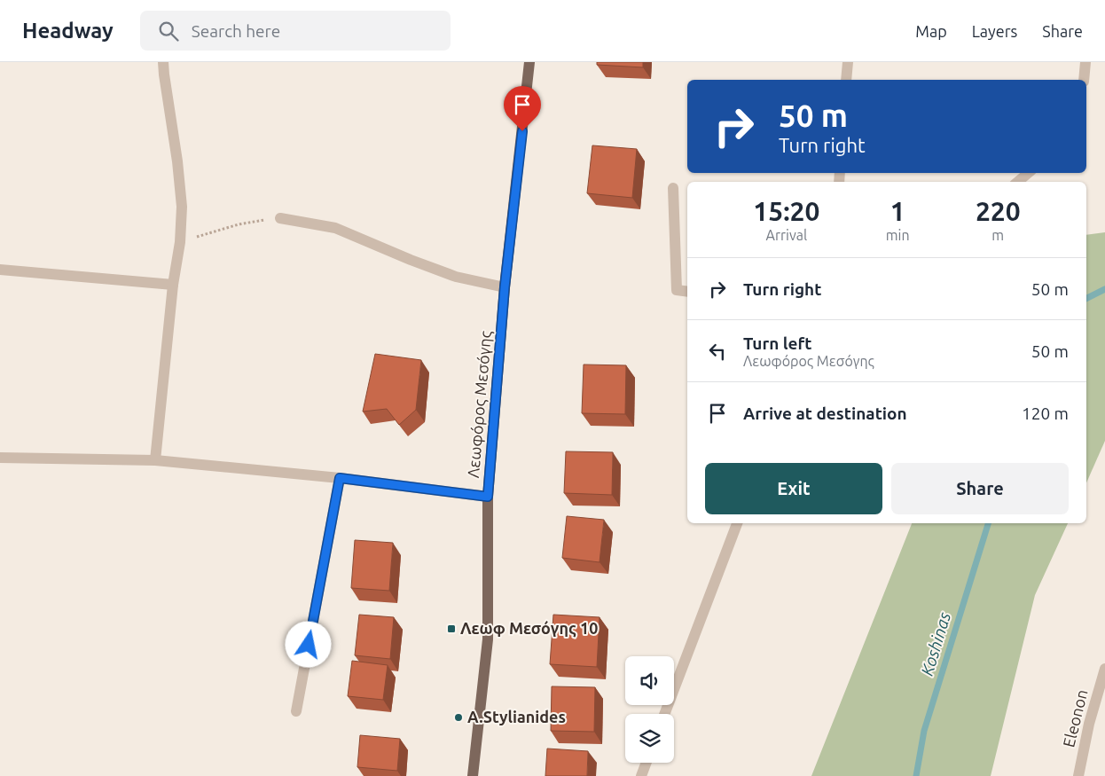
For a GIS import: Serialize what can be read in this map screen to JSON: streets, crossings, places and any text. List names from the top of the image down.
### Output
{
  "streets": {
    "main road": ["Λεωφόρος Μεσόγης"],
    "street": ["Eleonon"]
  },
  "water": ["Koshinas"],
  "places": {
    "transit": ["Λεωφ Μεσόγης 10"],
    "other": ["A.Stylianides"]
  },
  "page": {
    "header": "Headway",
    "search": "Search here",
    "nav": ["Map", "Layers", "Share"],
    "turn": ["50 m", "Turn right"],
    "eta": [
      "15:20",
      "Arrival",
      "1",
      "min",
      "220",
      "m"
    ],
    "list": [
      {
        "name": "Turn right",
        "value": "50 m"
      },
      {
        "name": "Turn left",
        "note": "Λεωφόρος Μεσόγης",
        "value": "50 m"
      },
      {
        "name": "Arrive at destination",
        "value": "120 m"
      }
    ],
    "buttons": ["Exit", "Share"]
  }
}
